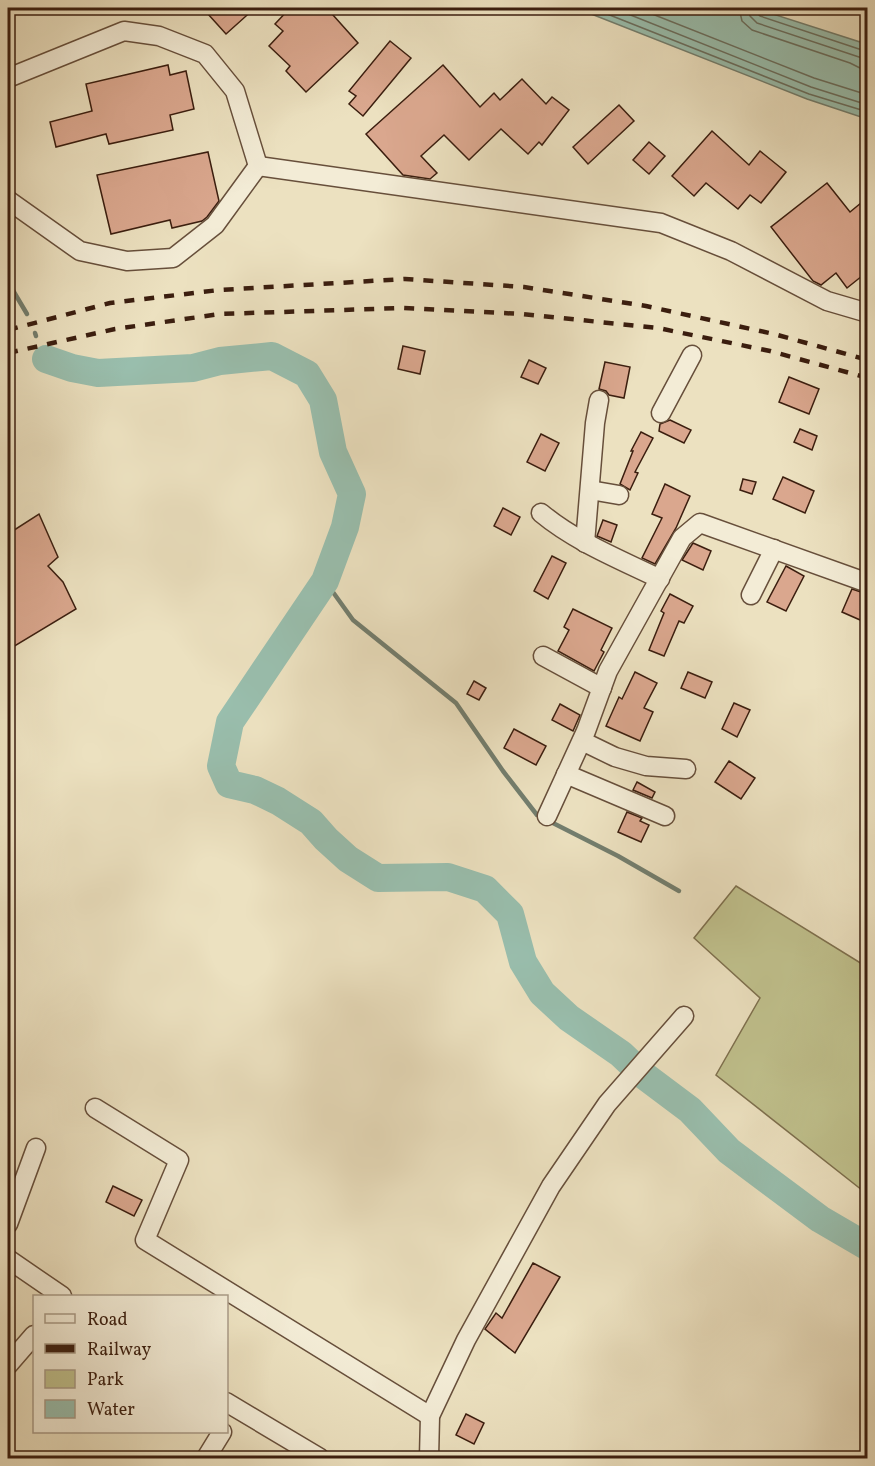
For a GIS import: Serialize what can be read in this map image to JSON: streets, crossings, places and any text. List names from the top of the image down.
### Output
{
  "legend": [
    "Road",
    "Railway",
    "Park",
    "Water"
  ]
}
